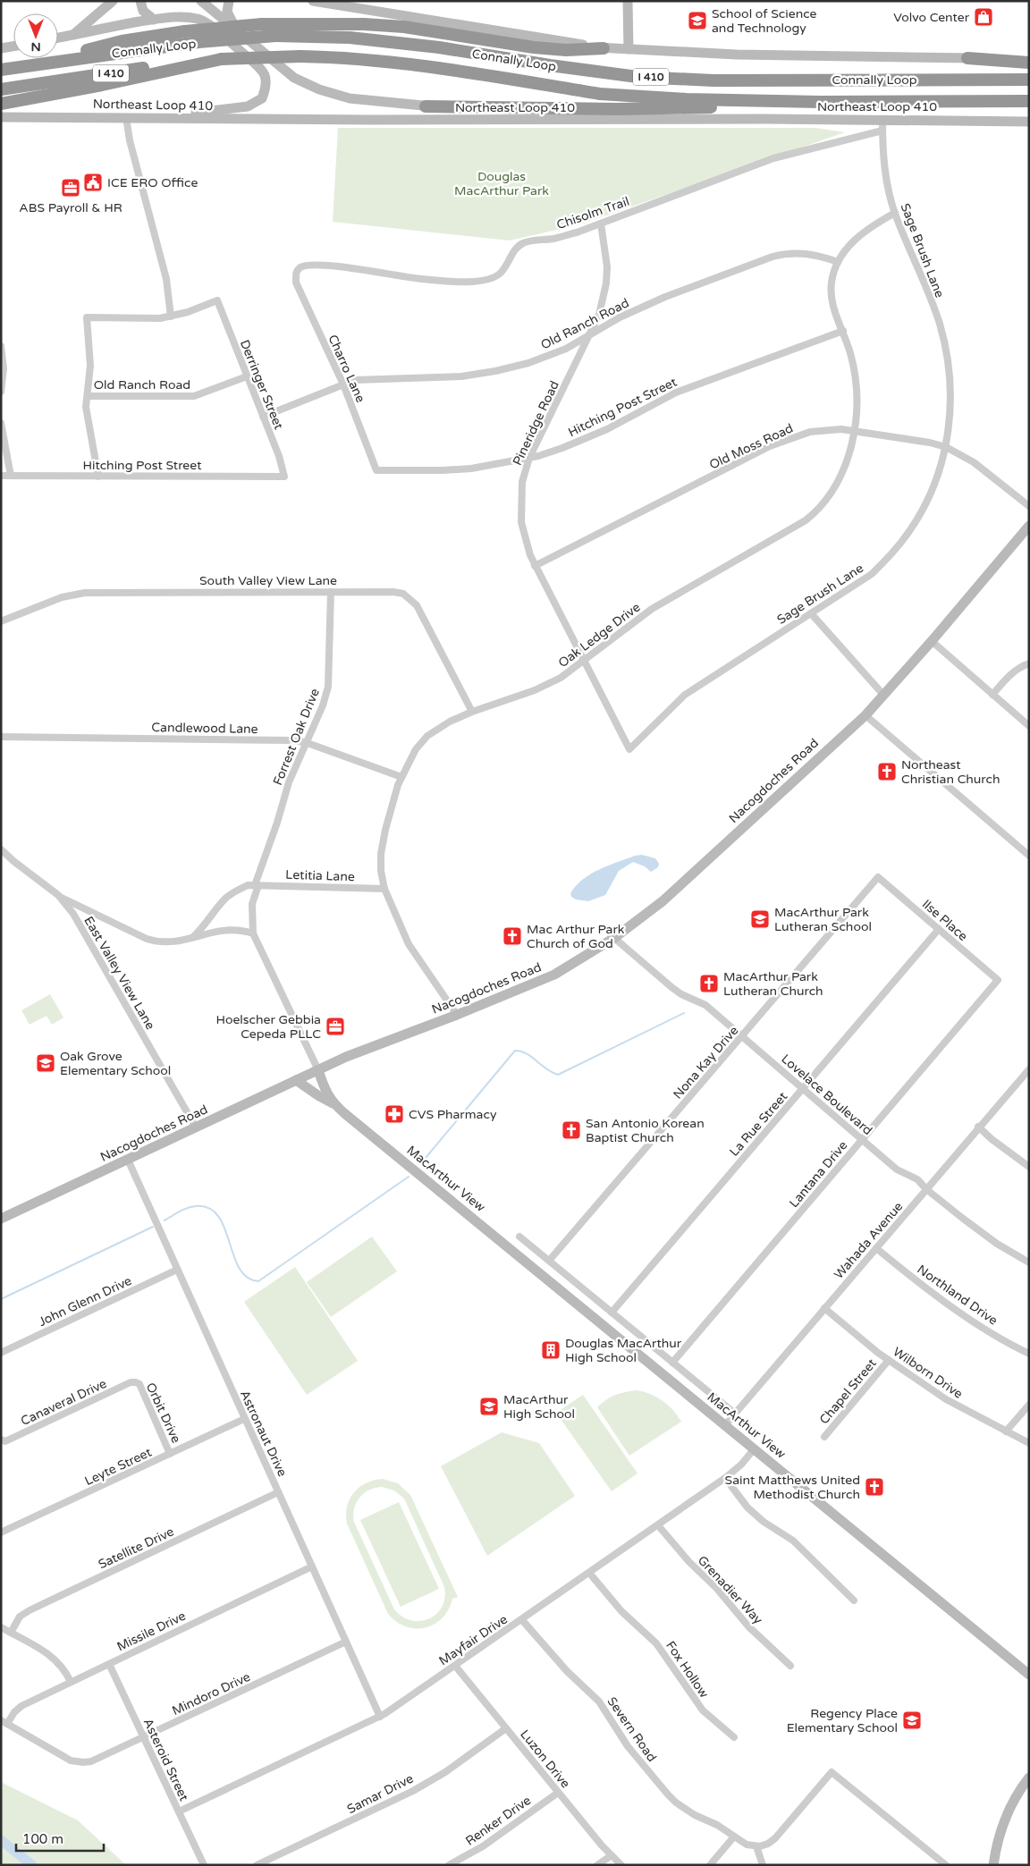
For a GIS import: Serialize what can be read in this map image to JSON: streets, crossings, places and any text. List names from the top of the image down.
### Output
{
  "streets": {
    "highway": ["Connally Loop", "I 410"],
    "main road": ["Northeast Loop 410", "Nacogdoches Road", "MacArthur View"],
    "street": [
      "Chisolm Trail",
      "Sage Brush Lane",
      "Old Ranch Road",
      "Charro Lane",
      "Derringer Street",
      "Hitching Post Street",
      "Pineridge Road",
      "Old Moss Road",
      "South Valley View Lane",
      "Oak Ledge Drive",
      "Candlewood Lane",
      "Forrest Oak Drive",
      "Letitia Lane",
      "Ilse Place",
      "East Valley View Lane",
      "Nona Kay Drive",
      "Lovelace Boulevard",
      "La Rue Street",
      "Lantana Drive",
      "Wahada Avenue",
      "Northland Drive",
      "John Glenn Drive",
      "Wilborn Drive",
      "Chapel Street",
      "Canaveral Drive",
      "Orbit Drive",
      "Astronaut Drive",
      "Leyte Street",
      "Satellite Drive",
      "Grenadier Way",
      "Missile Drive",
      "Mayfair Drive",
      "Fox Hollow",
      "Mindoro Drive",
      "Severn Road",
      "Luzon Drive",
      "Asteroid Street",
      "Samar Drive",
      "Renker Drive"
    ]
  },
  "crossings": [
    ["Northeast Loop 410", "Sage Brush Lane"],
    ["Chisolm Trail", "Sage Brush Lane"],
    ["Chisolm Trail", "Charro Lane"],
    ["Chisolm Trail", "Pineridge Road"],
    ["Sage Brush Lane", "Pineridge Road"],
    ["Sage Brush Lane", "Old Moss Road"],
    ["Old Ranch Road", "Charro Lane"],
    ["Old Ranch Road", "Derringer Street"],
    ["Old Ranch Road", "Pineridge Road"],
    ["Old Ranch Road", "Oak Ledge Drive"],
    ["Charro Lane", "Hitching Post Street"],
    ["Derringer Street", "Hitching Post Street"],
    ["Hitching Post Street", "Pineridge Road"],
    ["Hitching Post Street", "Oak Ledge Drive"],
    ["Pineridge Road", "Old Moss Road"],
    ["Pineridge Road", "Oak Ledge Drive"],
    ["Old Moss Road", "Oak Ledge Drive"],
    ["South Valley View Lane", "Oak Ledge Drive"],
    ["South Valley View Lane", "Forrest Oak Drive"],
    ["Oak Ledge Drive", "Candlewood Lane"],
    ["Oak Ledge Drive", "Nacogdoches Road"],
    ["Oak Ledge Drive", "Letitia Lane"],
    ["Candlewood Lane", "Forrest Oak Drive"],
    ["Forrest Oak Drive", "Letitia Lane"],
    ["Nacogdoches Road", "East Valley View Lane"],
    ["Nacogdoches Road", "Lovelace Boulevard"],
    ["Nacogdoches Road", "MacArthur View"],
    ["Nacogdoches Road", "Astronaut Drive"],
    ["Ilse Place", "Nona Kay Drive"],
    ["Ilse Place", "La Rue Street"],
    ["Ilse Place", "Lantana Drive"],
    ["Nona Kay Drive", "Lovelace Boulevard"],
    ["Nona Kay Drive", "MacArthur View"],
    ["Lovelace Boulevard", "La Rue Street"],
    ["Lovelace Boulevard", "Lantana Drive"],
    ["Lovelace Boulevard", "Wahada Avenue"],
    ["La Rue Street", "MacArthur View"],
    ["Lantana Drive", "MacArthur View"],
    ["MacArthur View", "Wahada Avenue"],
    ["MacArthur View", "Mayfair Drive"],
    ["Wahada Avenue", "Northland Drive"],
    ["Wahada Avenue", "Wilborn Drive"],
    ["John Glenn Drive", "Astronaut Drive"],
    ["Wilborn Drive", "Chapel Street"],
    ["Canaveral Drive", "Orbit Drive"],
    ["Orbit Drive", "Leyte Street"],
    ["Astronaut Drive", "Leyte Street"],
    ["Astronaut Drive", "Satellite Drive"],
    ["Astronaut Drive", "Missile Drive"],
    ["Astronaut Drive", "Mayfair Drive"],
    ["Astronaut Drive", "Mindoro Drive"],
    ["Grenadier Way", "Mayfair Drive"],
    ["Missile Drive", "Mindoro Drive"],
    ["Missile Drive", "Asteroid Street"],
    ["Mayfair Drive", "Fox Hollow"],
    ["Mayfair Drive", "Severn Road"],
    ["Mayfair Drive", "Luzon Drive"],
    ["Mayfair Drive", "Asteroid Street"],
    ["Mindoro Drive", "Asteroid Street"],
    ["Luzon Drive", "Samar Drive"],
    ["Luzon Drive", "Renker Drive"]
  ],
  "parks": ["Douglas MacArthur Park"],
  "places": {
    "shop": ["Volvo Center"],
    "school or university": [
      "School of Science and Technology",
      "MacArthur Park Lutheran School",
      "Oak Grove Elementary School",
      "MacArthur High School",
      "Regency Place Elementary School"
    ],
    "public building": ["ICE ERO Office"],
    "office": ["ABS Payroll & HR", "Hoelscher Gebbia Cepeda PLLC"],
    "church": [
      "Northeast Christian Church",
      "Mac Arthur Park Church of God",
      "MacArthur Park Lutheran Church",
      "San Antonio Korean Baptist Church",
      "Saint Matthews United Methodist Church"
    ],
    "pharmacy": ["CVS Pharmacy"],
    "building": ["Douglas MacArthur High School"]
  },
  "scale_bar": "100 m",
  "north": "bottom"
}
